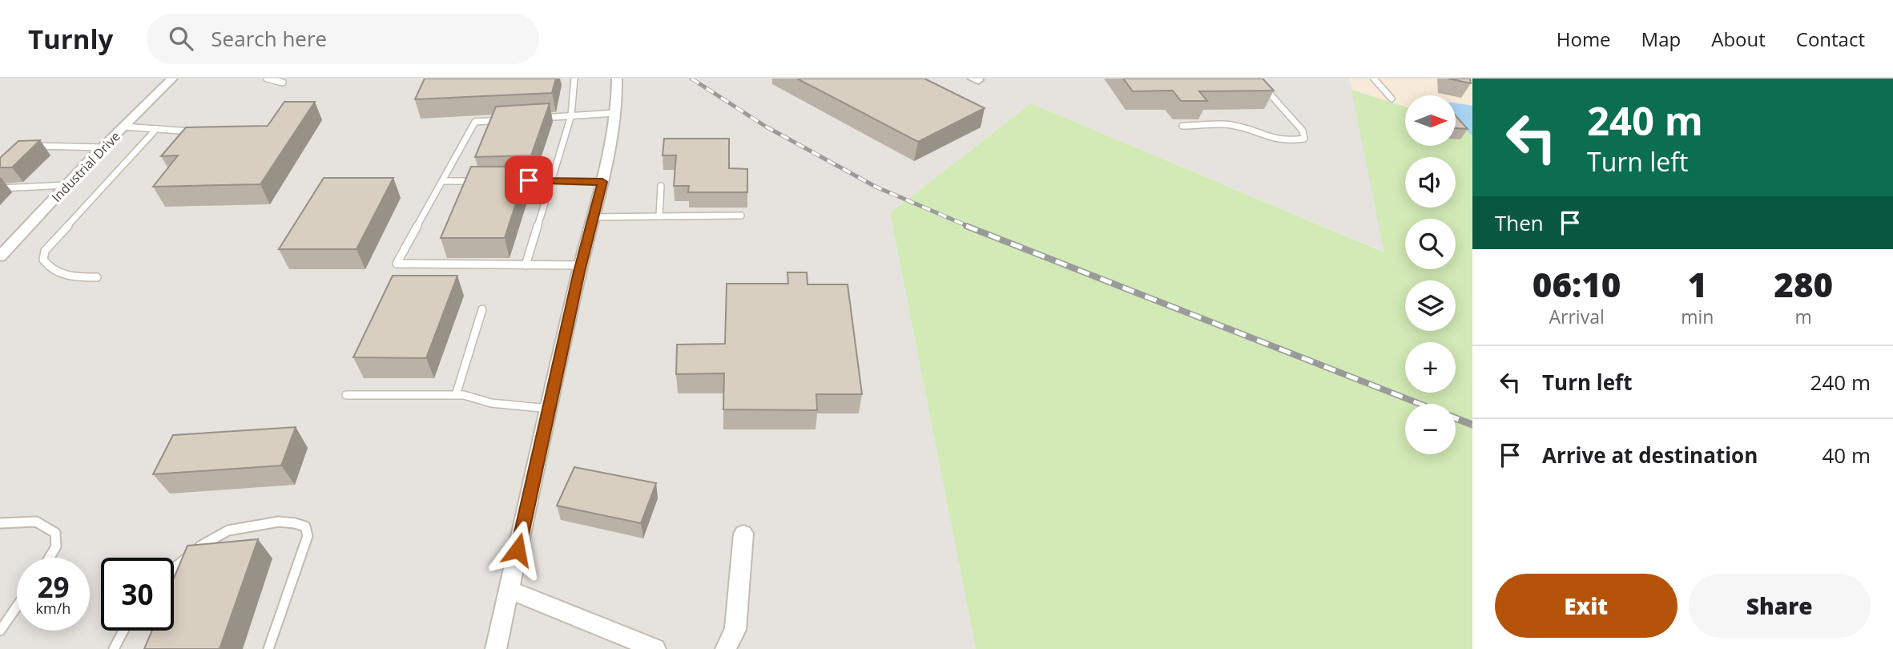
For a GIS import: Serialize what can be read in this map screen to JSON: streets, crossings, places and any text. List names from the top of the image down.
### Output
{
  "streets": {
    "street": ["Industrial Drive"]
  },
  "north": "right",
  "page": {
    "header": "Turnly",
    "search": "Search here",
    "nav": [
      "Home",
      "Map",
      "About",
      "Contact"
    ],
    "turn": ["240 m", "Turn left"],
    "map_buttons": ["+", "−"],
    "then": "Then",
    "eta": [
      "06:10",
      "Arrival",
      "1",
      "min",
      "280",
      "m"
    ],
    "list": [
      {
        "name": "Turn left",
        "value": "240 m"
      },
      {
        "name": "Arrive at destination",
        "value": "40 m"
      }
    ],
    "speed": "29 km/h",
    "limit": "30",
    "buttons": ["Exit", "Share"]
  }
}
